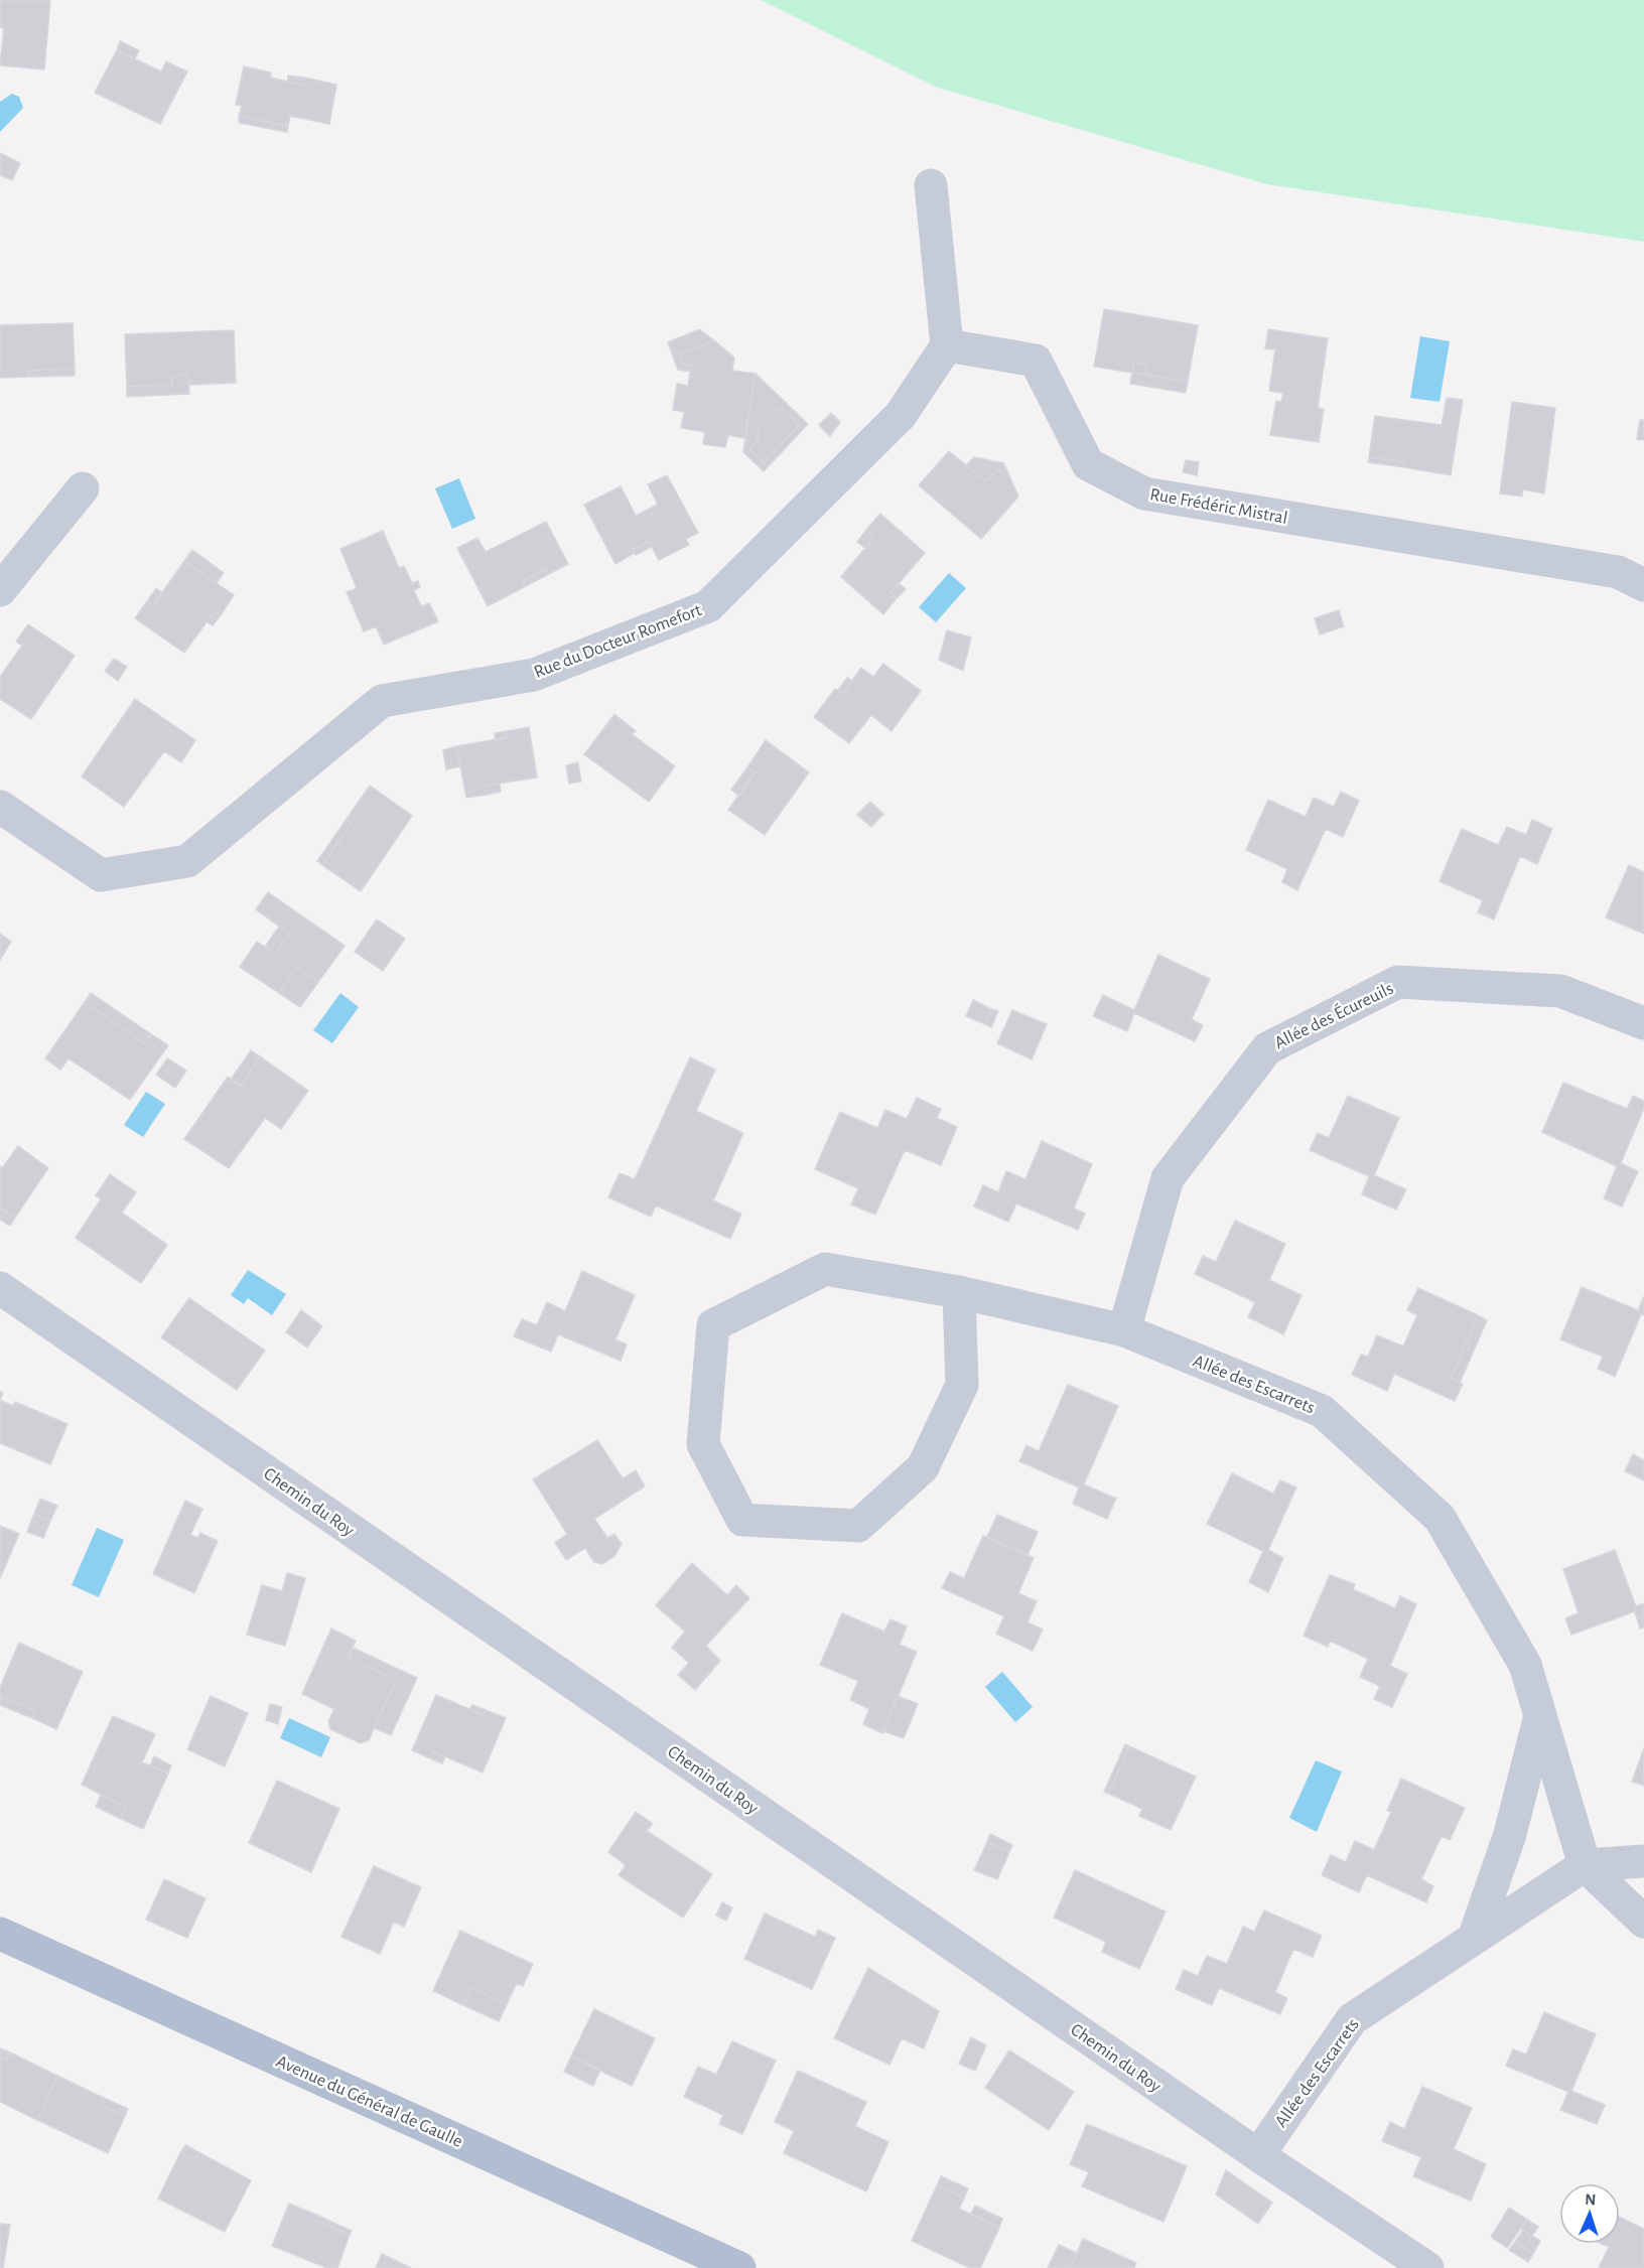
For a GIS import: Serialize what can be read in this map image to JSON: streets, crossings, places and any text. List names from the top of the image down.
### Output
{
  "streets": {
    "main road": ["Avenue du Général de Gaulle"],
    "street": [
      "Rue Frédéric Mistral",
      "Rue du Docteur Romefort",
      "Allée des Écureuils",
      "Allée des Escarrets",
      "Chemin du Roy"
    ]
  },
  "crossings": [
    ["Rue Frédéric Mistral", "Rue du Docteur Romefort"],
    ["Allée des Écureuils", "Allée des Escarrets"],
    ["Allée des Escarrets", "Chemin du Roy"]
  ],
  "north": "top"
}
